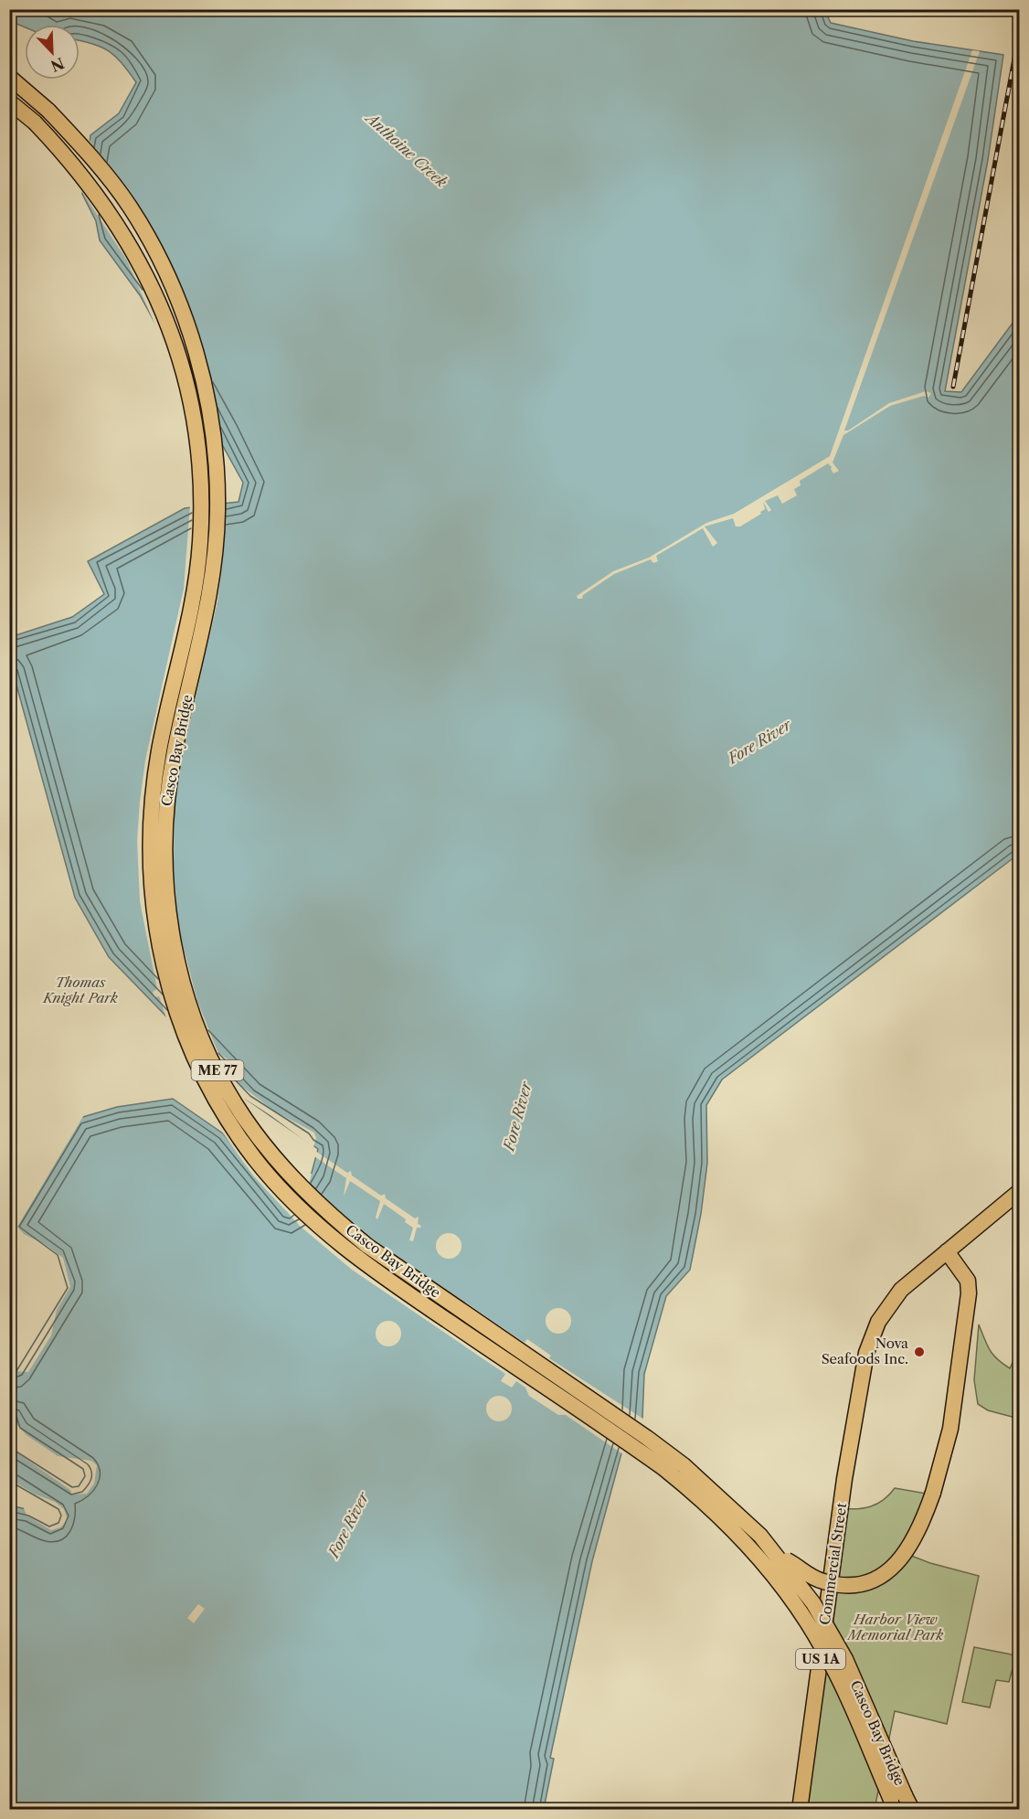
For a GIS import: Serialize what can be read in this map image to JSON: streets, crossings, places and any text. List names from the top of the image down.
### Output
{
  "streets": {
    "main road": [
      "Casco Bay Bridge",
      "ME 77",
      "Commercial Street",
      "US 1A"
    ]
  },
  "crossings": [
    ["Commercial Street", "US 1A"]
  ],
  "water": ["Anthoine Creek", "Fore River"],
  "parks": ["Thomas Knight Park", "Harbor View Memorial Park"],
  "places": ["Nova Seafoods Inc."],
  "north": "bottom right"
}
